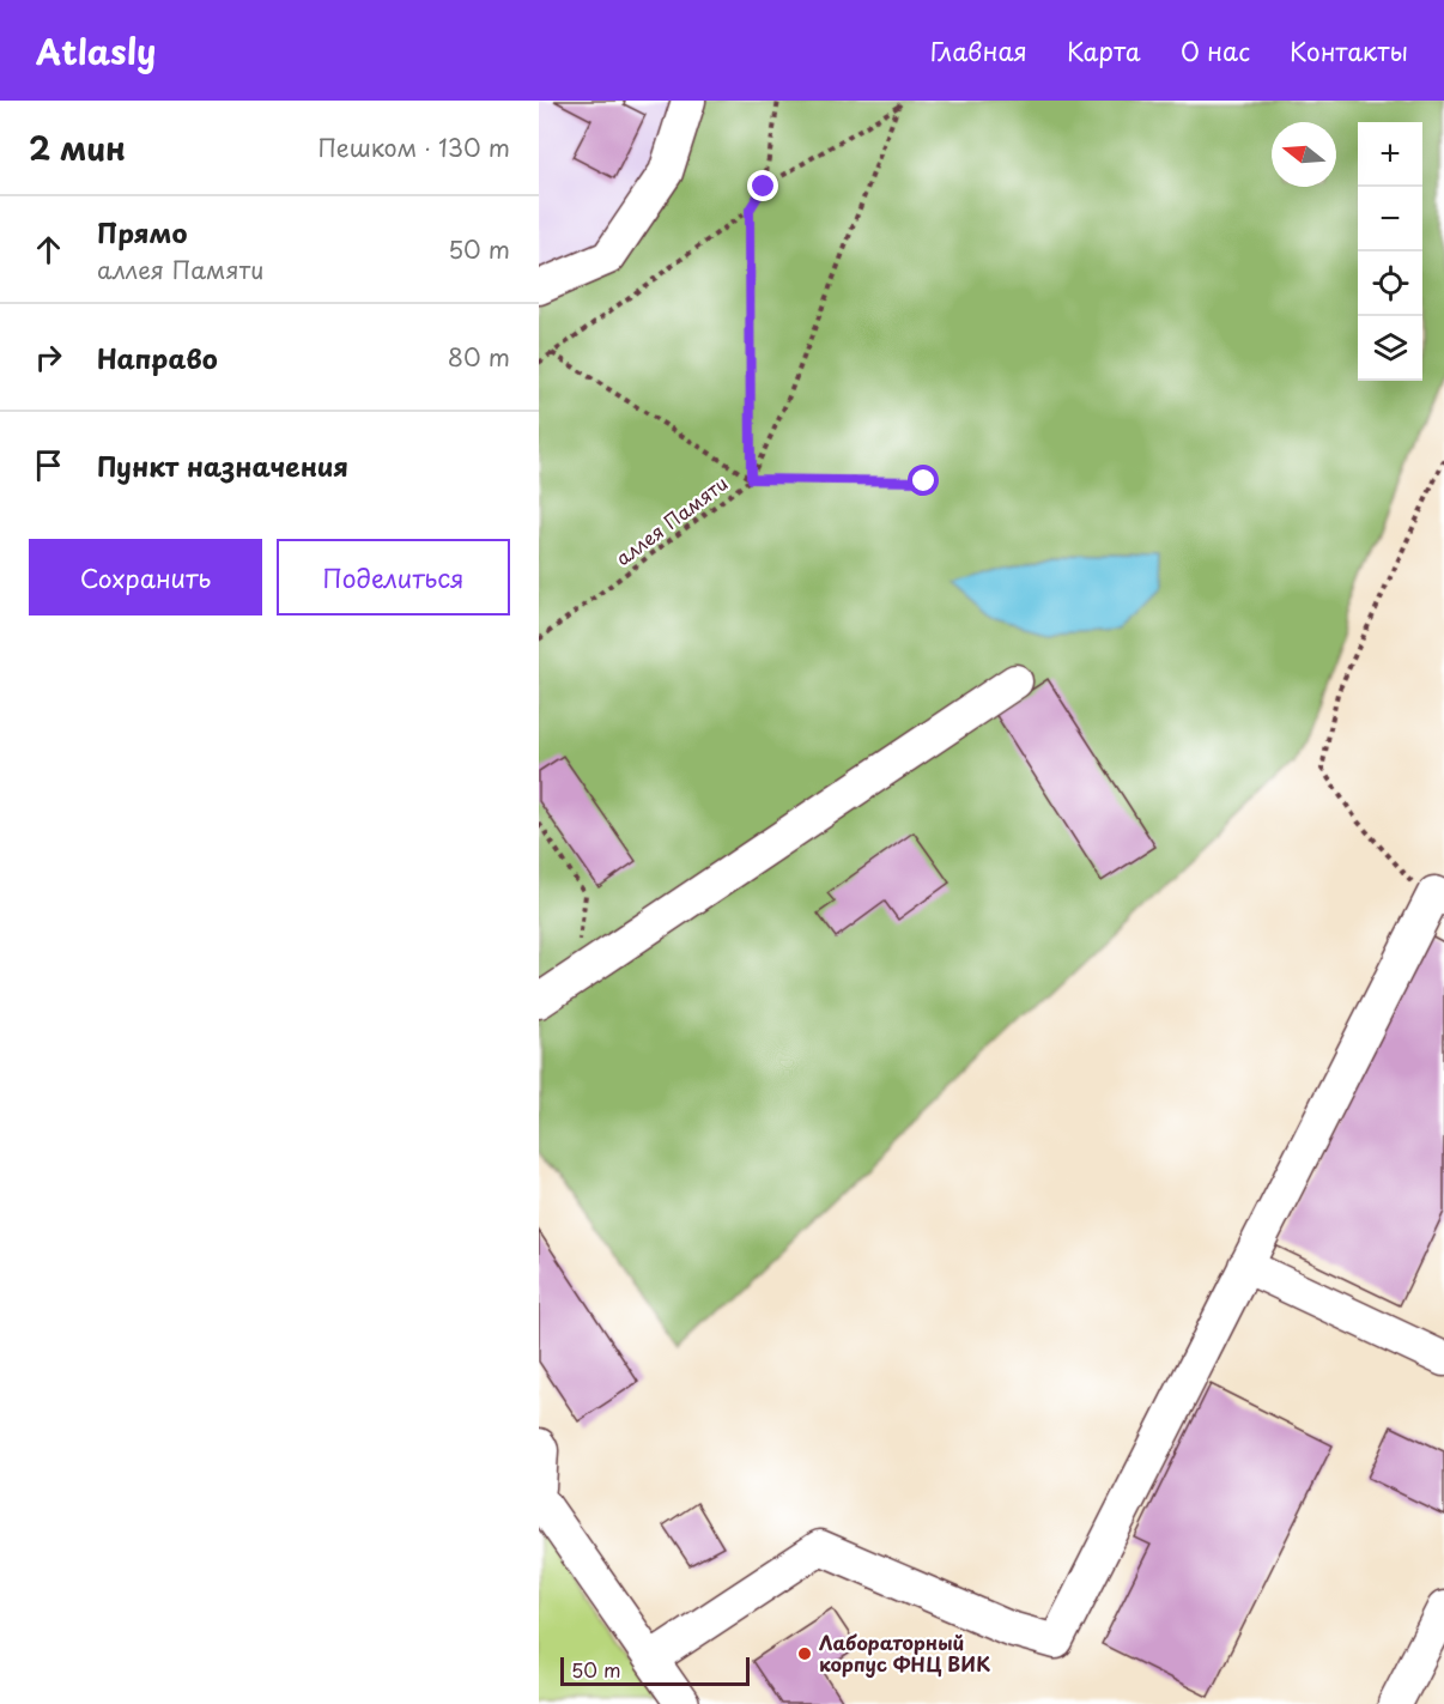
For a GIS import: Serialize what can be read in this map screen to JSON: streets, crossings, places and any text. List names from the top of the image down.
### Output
{
  "streets": {
    "path": ["аллея Памяти"]
  },
  "places": ["Лабораторный корпус ФНЦ ВИК"],
  "scale_bar": "50 m",
  "north": "left",
  "page": {
    "header": "Atlasly",
    "nav": [
      "Главная",
      "Карта",
      "О нас",
      "Контакты"
    ],
    "heading": ["2 мин", "Пешком · 130 m"],
    "map_buttons": ["+", "−"],
    "list": [
      ["Прямо", "аллея Памяти", "50 m"],
      ["Направо", "80 m"],
      "Пункт назначения"
    ],
    "buttons": ["Сохранить", "Поделиться"],
    "scale": "50 m"
  }
}
